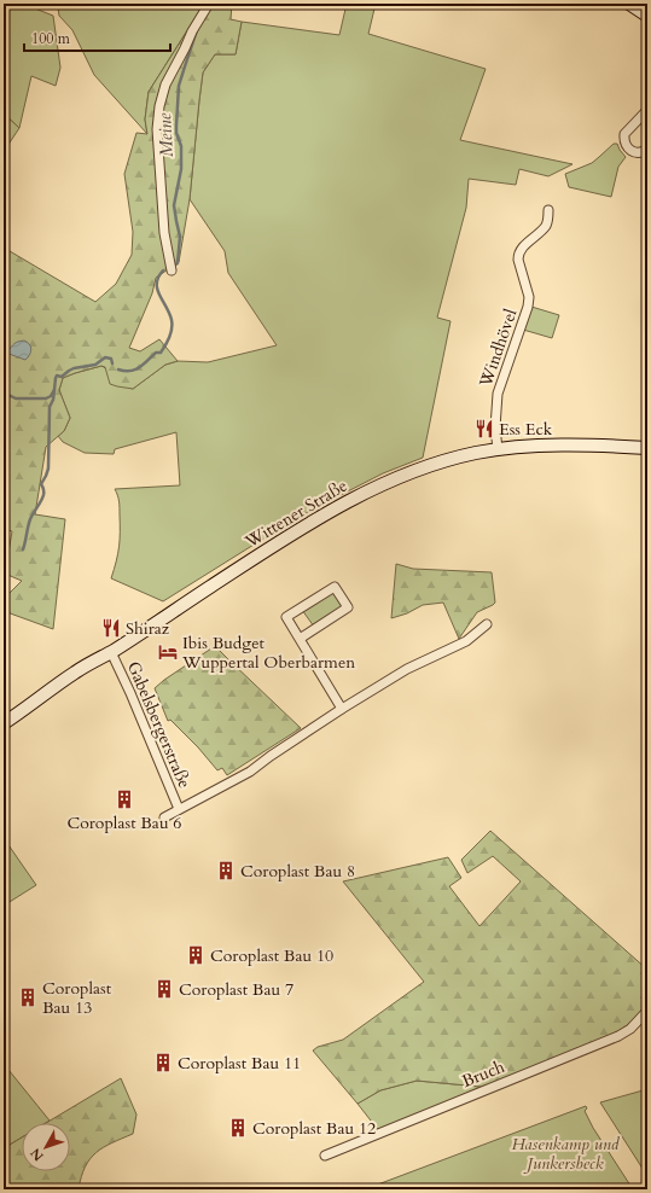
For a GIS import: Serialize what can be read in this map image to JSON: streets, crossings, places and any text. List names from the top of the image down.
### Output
{
  "streets": {
    "main road": ["Wittener Straße"],
    "street": ["Windhövel", "Gabelsbergerstraße", "Bruch"]
  },
  "crossings": [
    ["Windhövel", "Wittener Straße"],
    ["Wittener Straße", "Gabelsbergerstraße"]
  ],
  "water": ["Meine"],
  "parks": ["Hasenkamp und Junkersbeck"],
  "places": {
    "restaurant": ["Ess Eck", "Shiraz"],
    "hotel": ["Ibis Budget Wuppertal Oberbarmen"],
    "building": [
      "Coroplast Bau 6",
      "Coroplast Bau 8",
      "Coroplast Bau 10",
      "Coroplast Bau 7",
      "Coroplast Bau 13",
      "Coroplast Bau 11",
      "Coroplast Bau 12"
    ]
  },
  "scale_bar": "100 m",
  "north": "bottom left"
}
